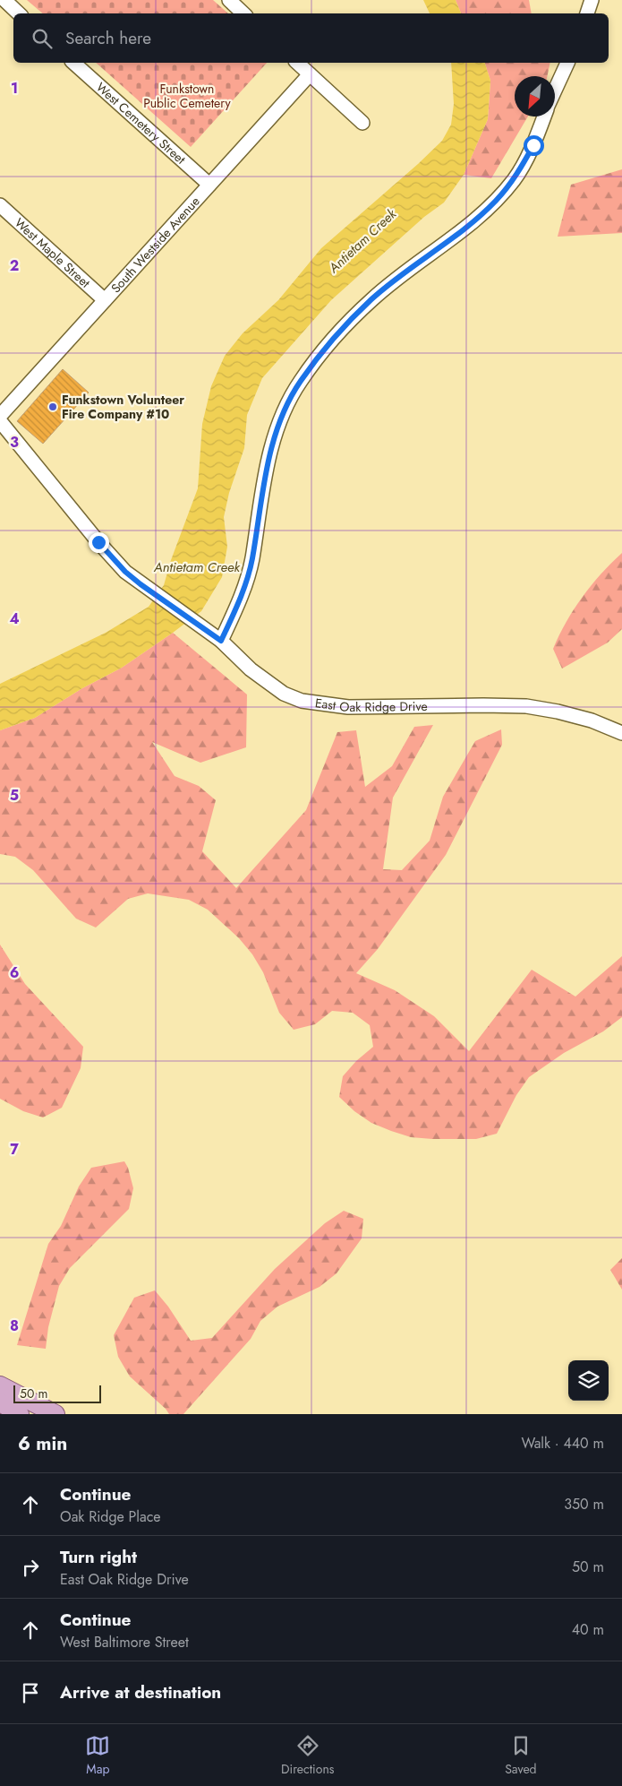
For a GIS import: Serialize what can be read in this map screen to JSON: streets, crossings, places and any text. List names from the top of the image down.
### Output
{
  "streets": {
    "street": [
      "West Cemetery Street",
      "South Westside Avenue",
      "West Maple Street",
      "East Oak Ridge Drive"
    ]
  },
  "crossings": [
    ["West Cemetery Street", "South Westside Avenue"],
    ["South Westside Avenue", "West Maple Street"]
  ],
  "water": ["Antietam Creek"],
  "parks": ["Funkstown Public Cemetery"],
  "places": ["Funkstown Volunteer Fire Company #10"],
  "scale_bar": "50 m",
  "north": "bottom left",
  "page": {
    "search": "Search here",
    "scale": "50 m",
    "heading": ["6 min", "Walk · 440 m"],
    "list": [
      ["Continue", "Oak Ridge Place", "350 m"],
      ["Turn right", "East Oak Ridge Drive", "50 m"],
      ["Continue", "West Baltimore Street", "40 m"],
      "Arrive at destination"
    ],
    "nav": ["Map", "Directions", "Saved"]
  },
  "grid": {
    "rows": [
      "1",
      "2",
      "3",
      "4",
      "5",
      "6",
      "7",
      "8"
    ]
  }
}
